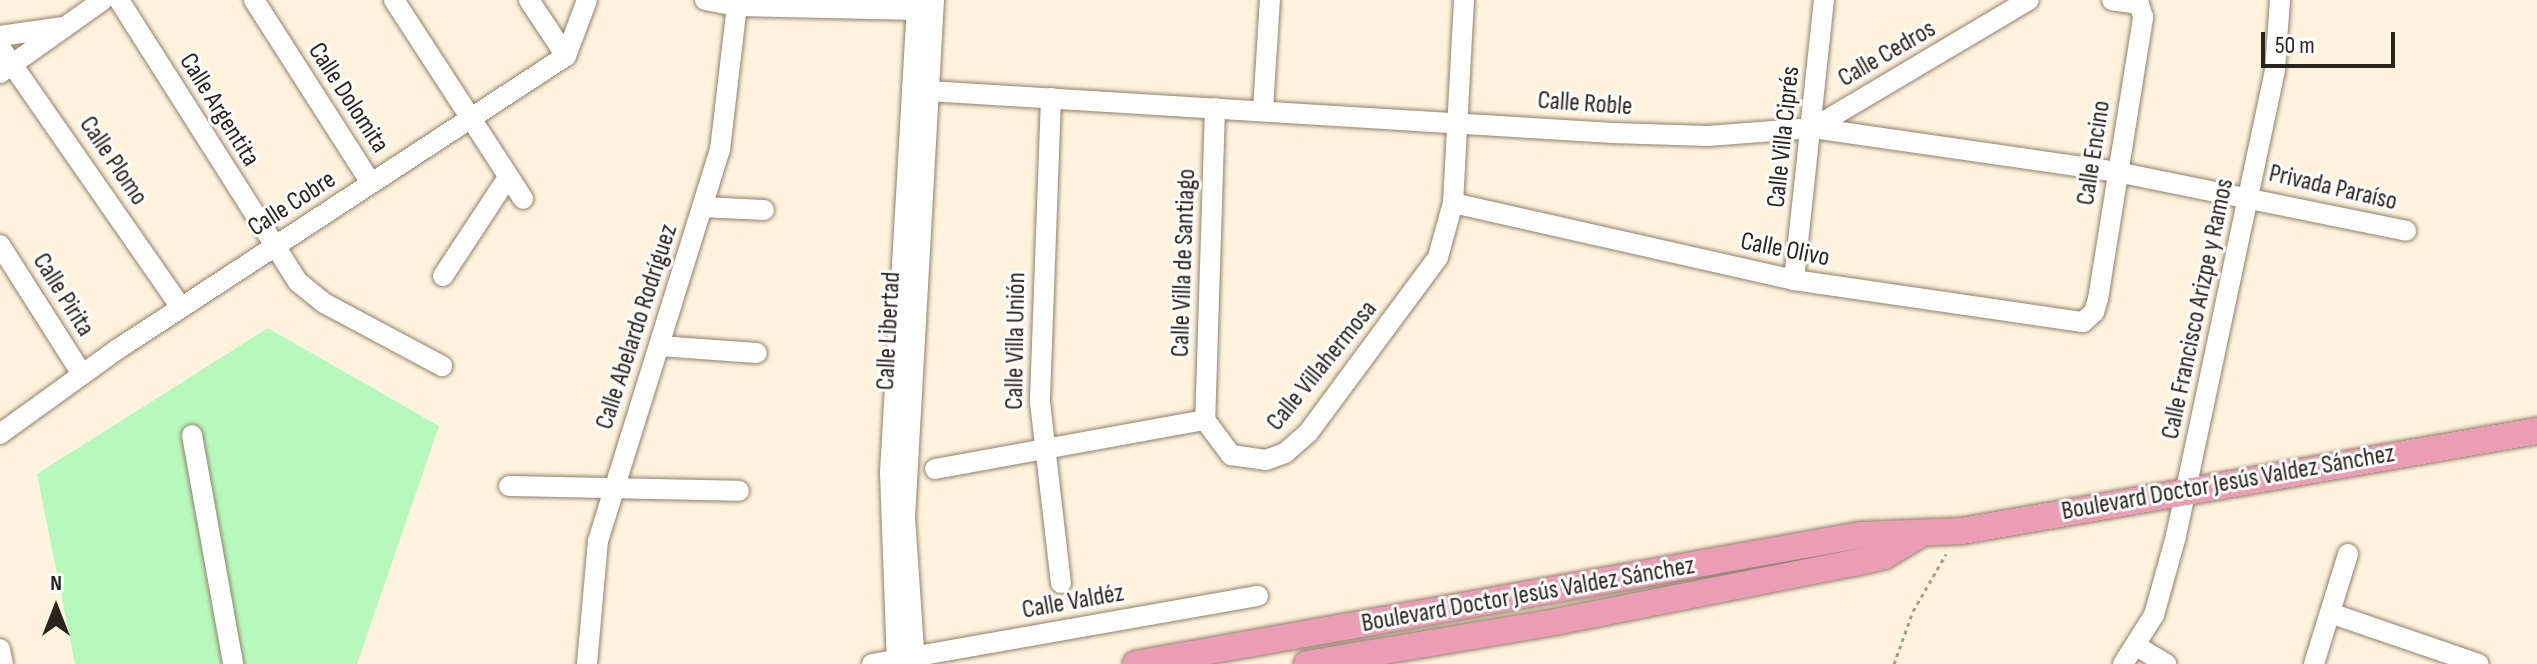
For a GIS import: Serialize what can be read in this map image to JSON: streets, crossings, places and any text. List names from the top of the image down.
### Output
{
  "streets": {
    "main road": ["Boulevard Doctor Jesús Valdez Sánchez"],
    "street": [
      "Calle Cedros",
      "Calle Dolomita",
      "Calle Roble",
      "Calle Argentita",
      "Calle Villa Ciprés",
      "Calle Encino",
      "Calle Plomo",
      "Privada Paraíso",
      "Calle Cobre",
      "Calle Olivo",
      "Calle Villa de Santiago",
      "Calle Pirita",
      "Calle Francisco Arizpe y Ramos",
      "Calle Abelardo Rodríguez",
      "Calle Libertad",
      "Calle Villa Unión",
      "Calle Villahermosa",
      "Calle Valdéz"
    ]
  },
  "crossings": [
    ["Calle Cedros", "Calle Roble"],
    ["Calle Cedros", "Calle Villa Ciprés"],
    ["Calle Dolomita", "Calle Cobre"],
    ["Calle Roble", "Calle Villa Ciprés"],
    ["Calle Roble", "Calle Encino"],
    ["Calle Roble", "Privada Paraíso"],
    ["Calle Roble", "Calle Villa de Santiago"],
    ["Calle Roble", "Calle Francisco Arizpe y Ramos"],
    ["Calle Roble", "Calle Libertad"],
    ["Calle Roble", "Calle Villa Unión"],
    ["Calle Roble", "Calle Villahermosa"],
    ["Calle Argentita", "Calle Cobre"],
    ["Calle Villa Ciprés", "Calle Olivo"],
    ["Calle Encino", "Calle Olivo"],
    ["Calle Plomo", "Calle Cobre"],
    ["Privada Paraíso", "Calle Francisco Arizpe y Ramos"],
    ["Calle Cobre", "Calle Pirita"],
    ["Calle Olivo", "Calle Villahermosa"],
    ["Calle Villa de Santiago", "Calle Villahermosa"],
    ["Calle Francisco Arizpe y Ramos", "Boulevard Doctor Jesús Valdez Sánchez"],
    ["Calle Libertad", "Calle Valdéz"]
  ],
  "scale_bar": "50 m",
  "north": "top"
}
